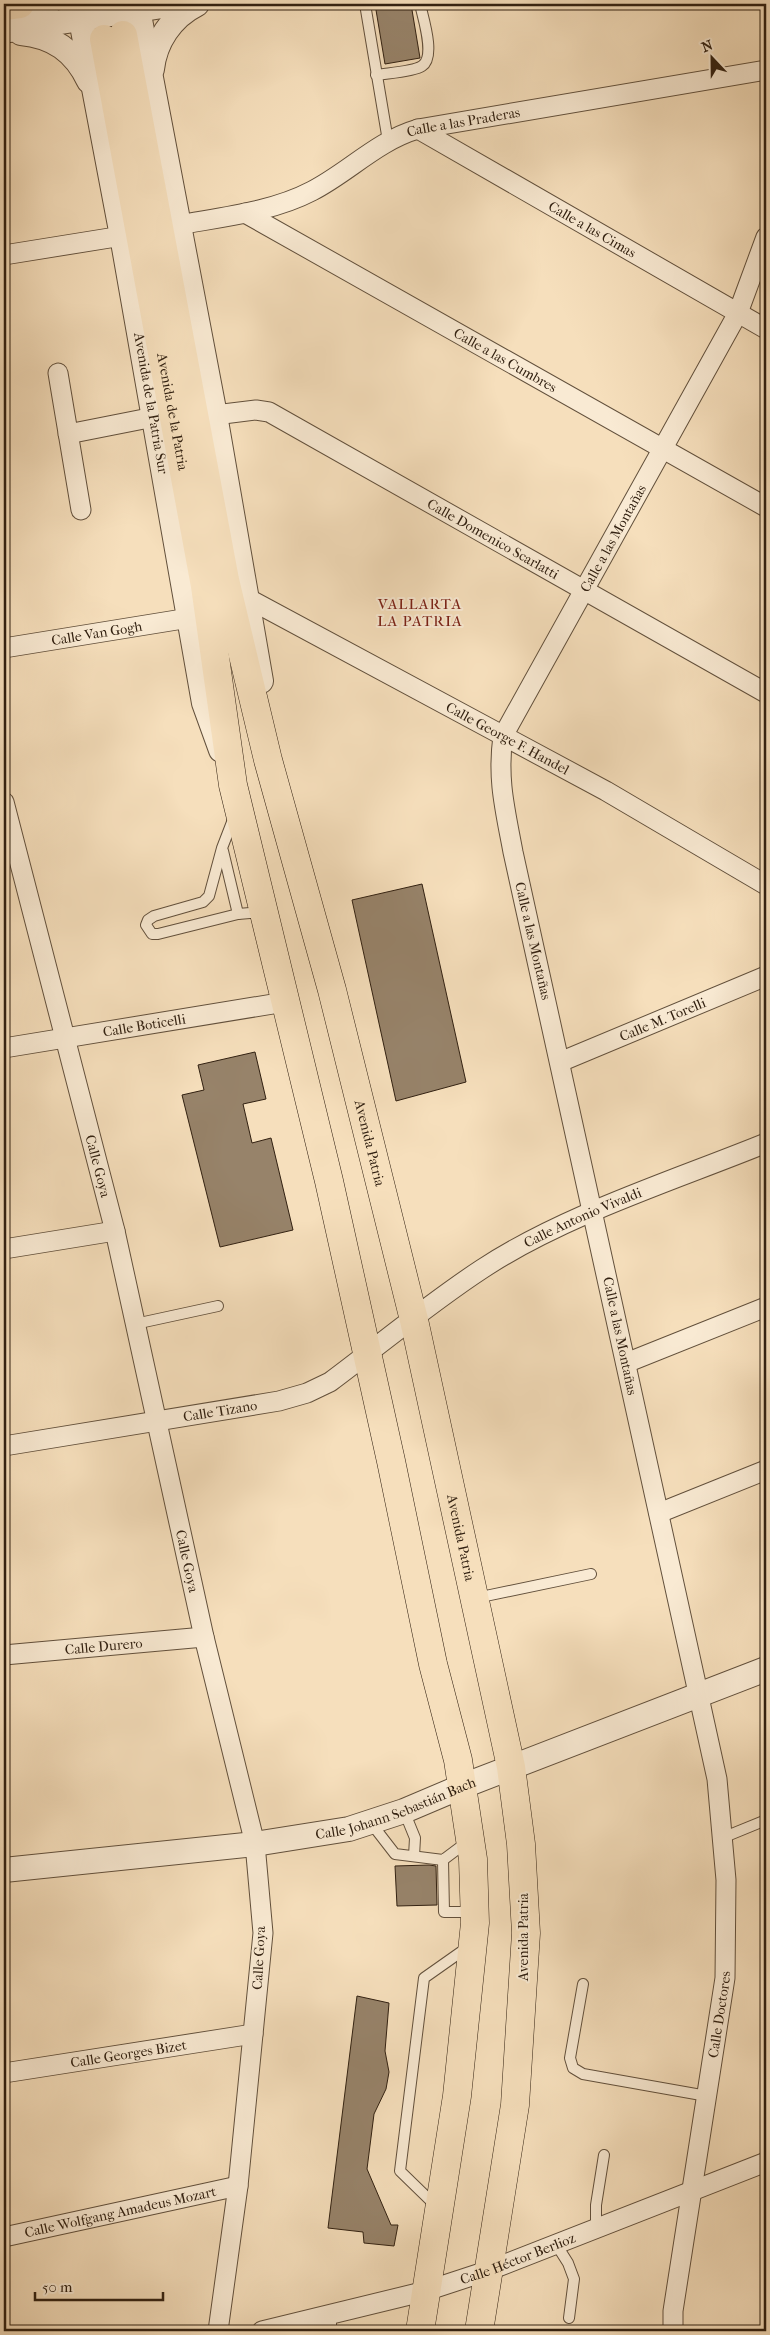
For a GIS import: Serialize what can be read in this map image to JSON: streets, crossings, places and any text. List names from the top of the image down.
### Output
{
  "streets": {
    "main road": ["Avenida de la Patria", "Avenida Patria"],
    "street": [
      "Calle a las Praderas",
      "Calle a las Cimas",
      "Calle a las Cumbres",
      "Avenida de la Patria Sur",
      "Calle a las Montañas",
      "Calle Domenico Scarlatti",
      "Calle Van Gogh",
      "Calle George F. Handel",
      "Calle M. Torelli",
      "Calle Boticelli",
      "Calle Goya",
      "Calle Antonio Vivaldi",
      "Calle Tizano",
      "Calle Durero",
      "Calle Johann Sebastián Bach",
      "Calle Doctores",
      "Calle Georges Bizet",
      "Calle Wolfgang Amadeus Mozart",
      "Calle Héctor Berlioz"
    ]
  },
  "crossings": [
    ["Calle a las Praderas", "Calle a las Cimas"],
    ["Calle a las Praderas", "Calle a las Cumbres"],
    ["Calle a las Cimas", "Calle a las Montañas"],
    ["Calle a las Cumbres", "Calle a las Montañas"],
    ["Avenida de la Patria Sur", "Avenida de la Patria"],
    ["Avenida de la Patria Sur", "Calle Van Gogh"],
    ["Avenida de la Patria", "Avenida Patria"],
    ["Calle a las Montañas", "Calle Domenico Scarlatti"],
    ["Calle a las Montañas", "Calle George F. Handel"],
    ["Calle a las Montañas", "Calle M. Torelli"],
    ["Calle a las Montañas", "Calle Antonio Vivaldi"],
    ["Calle a las Montañas", "Calle Johann Sebastián Bach"],
    ["Calle a las Montañas", "Calle Doctores"],
    ["Calle Boticelli", "Calle Goya"],
    ["Avenida Patria", "Calle Antonio Vivaldi"],
    ["Avenida Patria", "Calle Tizano"],
    ["Avenida Patria", "Calle Johann Sebastián Bach"],
    ["Avenida Patria", "Calle Héctor Berlioz"],
    ["Calle Goya", "Calle Tizano"],
    ["Calle Goya", "Calle Durero"],
    ["Calle Goya", "Calle Johann Sebastián Bach"],
    ["Calle Goya", "Calle Georges Bizet"],
    ["Calle Goya", "Calle Wolfgang Amadeus Mozart"],
    ["Calle Antonio Vivaldi", "Calle Tizano"],
    ["Calle Johann Sebastián Bach", "Calle Doctores"],
    ["Calle Doctores", "Calle Héctor Berlioz"]
  ],
  "districts": ["VALLARTA LA PATRIA"],
  "scale_bar": "50 m",
  "north": "top"
}
